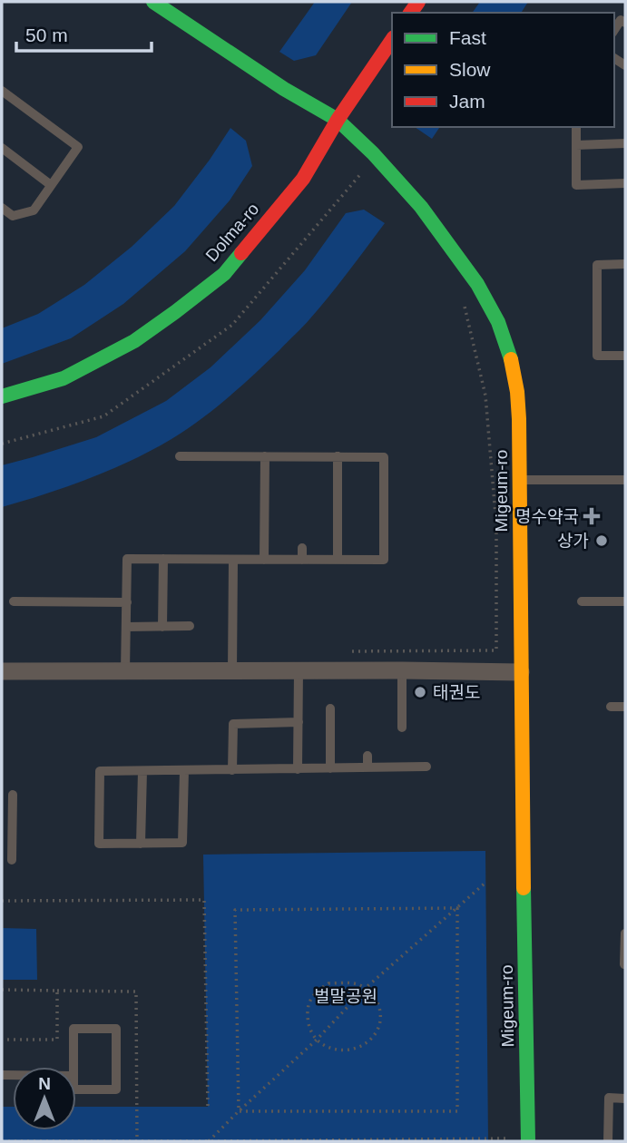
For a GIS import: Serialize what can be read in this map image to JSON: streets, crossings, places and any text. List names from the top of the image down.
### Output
{
  "streets": {
    "main road": ["Dolma-ro", "Migeum-ro"]
  },
  "crossings": [
    ["Dolma-ro", "Migeum-ro"]
  ],
  "parks": ["벌말공원"],
  "places": {
    "health": ["명수약국"],
    "other": ["상가", "태권도"]
  },
  "legend": ["Fast", "Slow", "Jam"],
  "scale_bar": "50 m",
  "north": "top"
}
